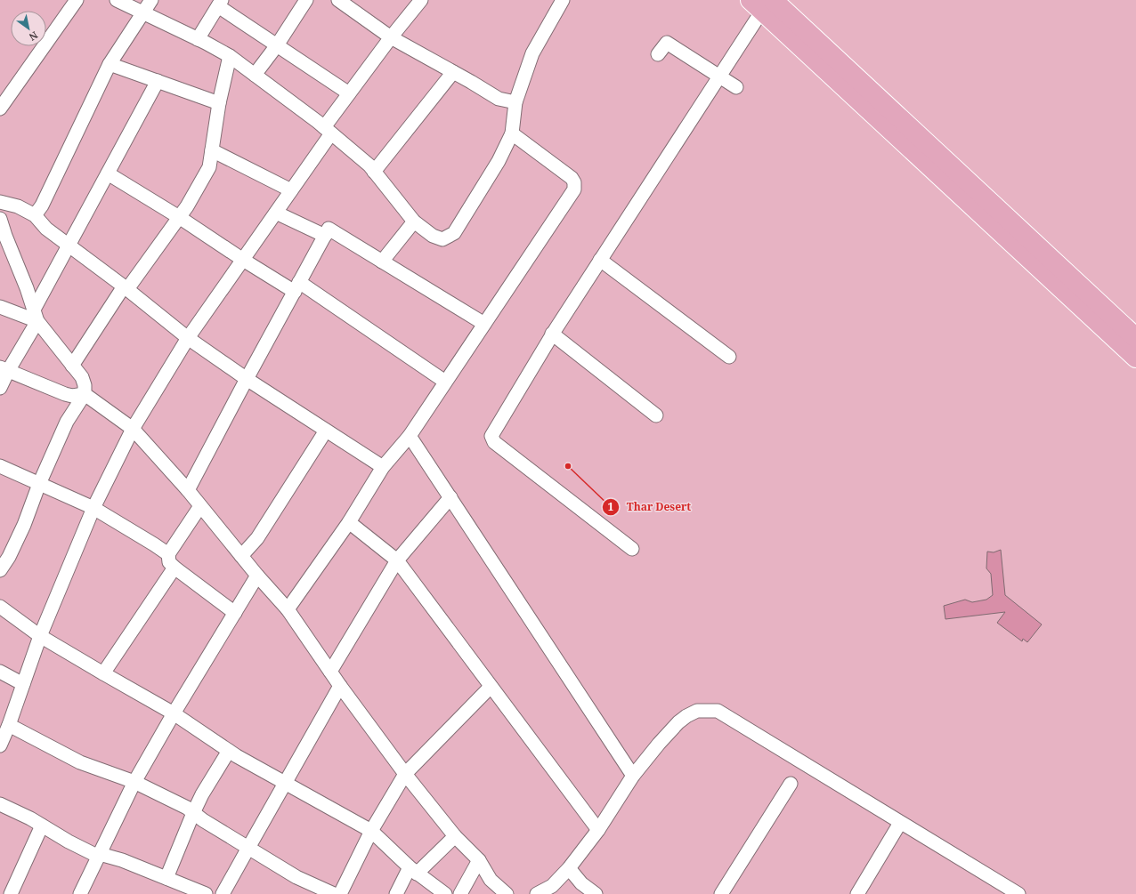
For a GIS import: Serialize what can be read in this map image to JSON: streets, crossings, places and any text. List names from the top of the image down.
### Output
{
  "places": ["Thar Desert"],
  "north": "bottom right"
}
